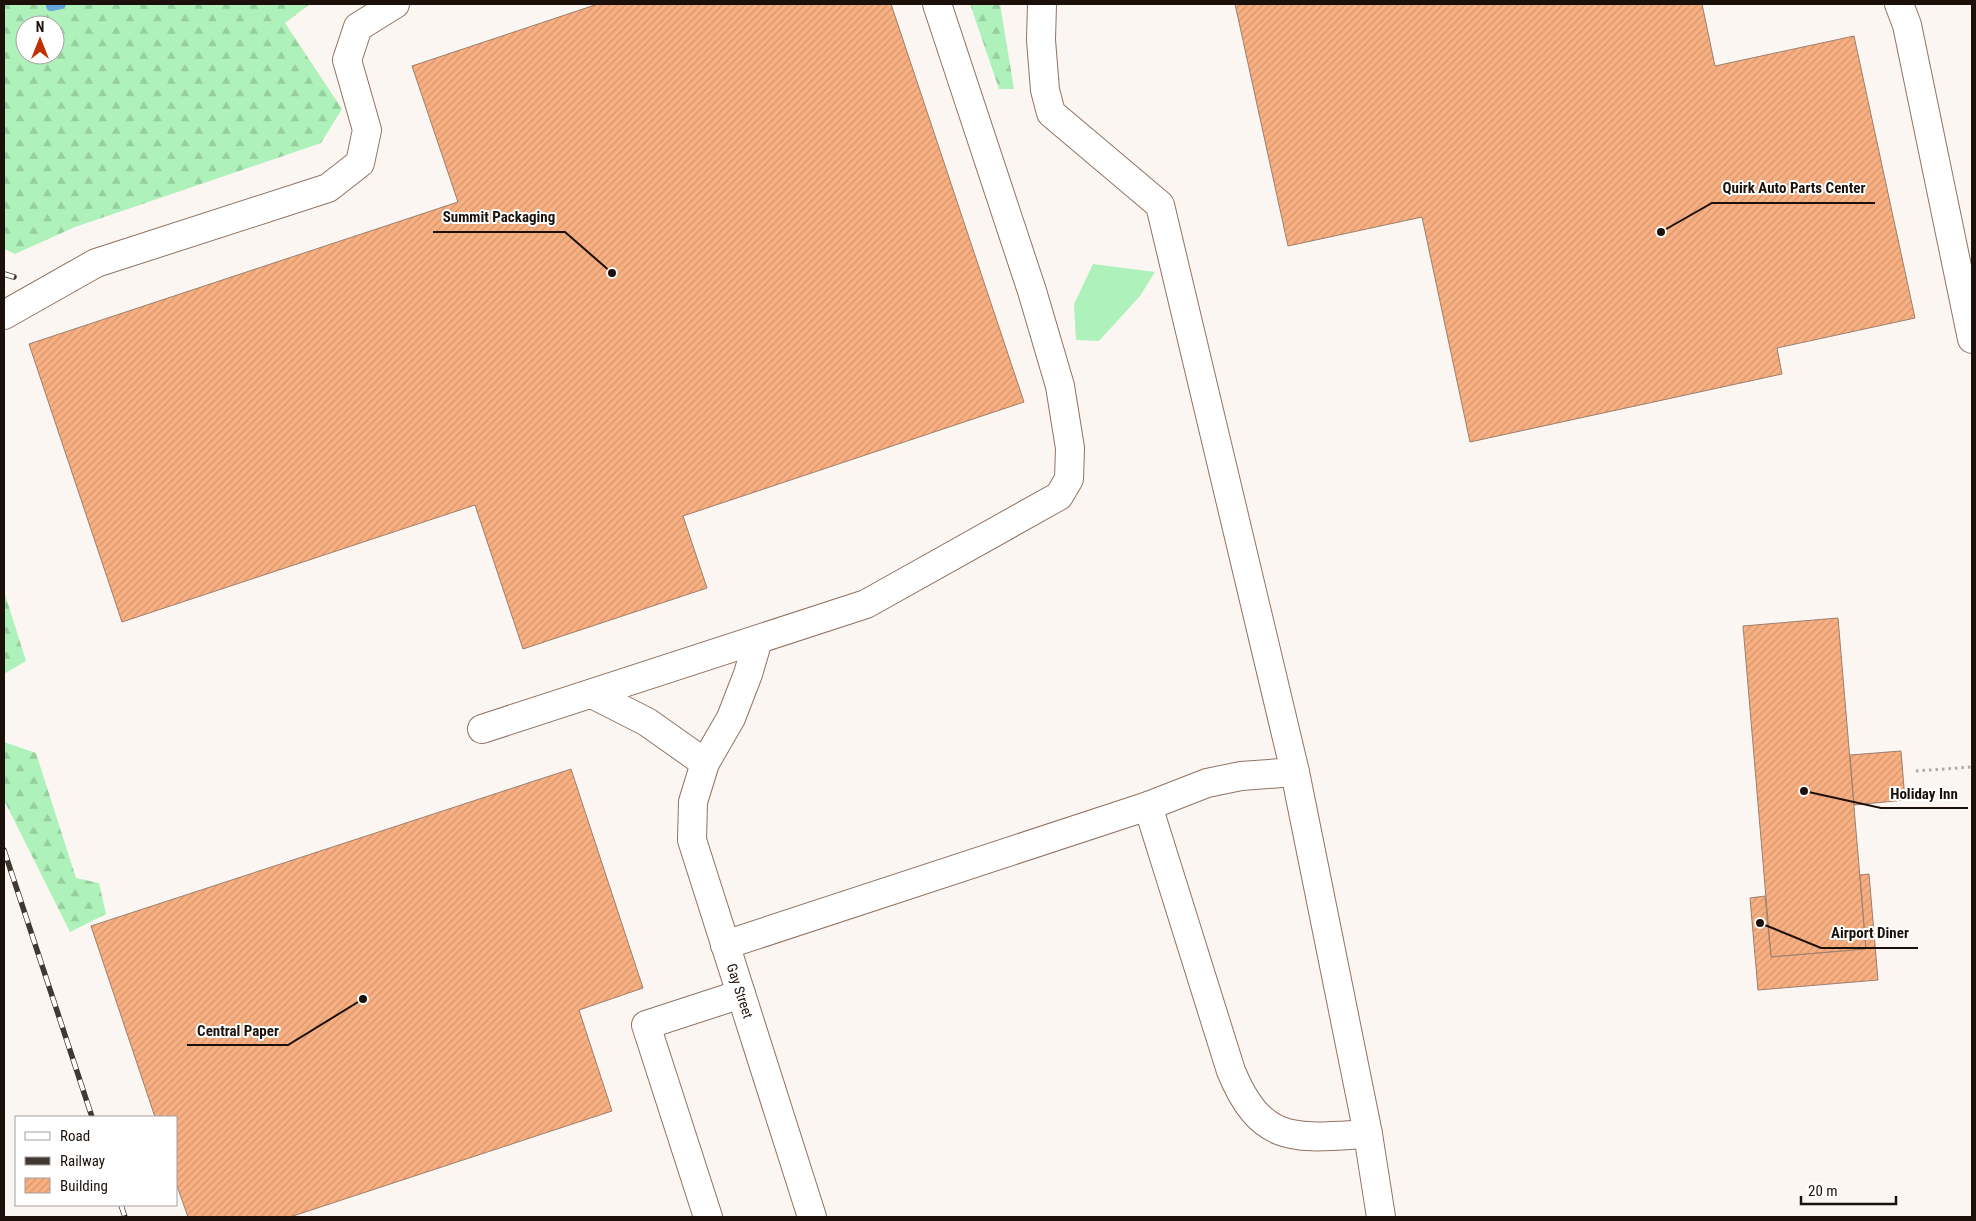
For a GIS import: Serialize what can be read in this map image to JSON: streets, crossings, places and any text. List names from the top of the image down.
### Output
{
  "streets": {
    "street": ["Gay Street"]
  },
  "places": [
    "Quirk Auto Parts Center",
    "Summit Packaging",
    "Holiday Inn",
    "Airport Diner",
    "Central Paper"
  ],
  "legend": ["Road", "Railway", "Building"],
  "scale_bar": "20 m",
  "north": "top"
}
